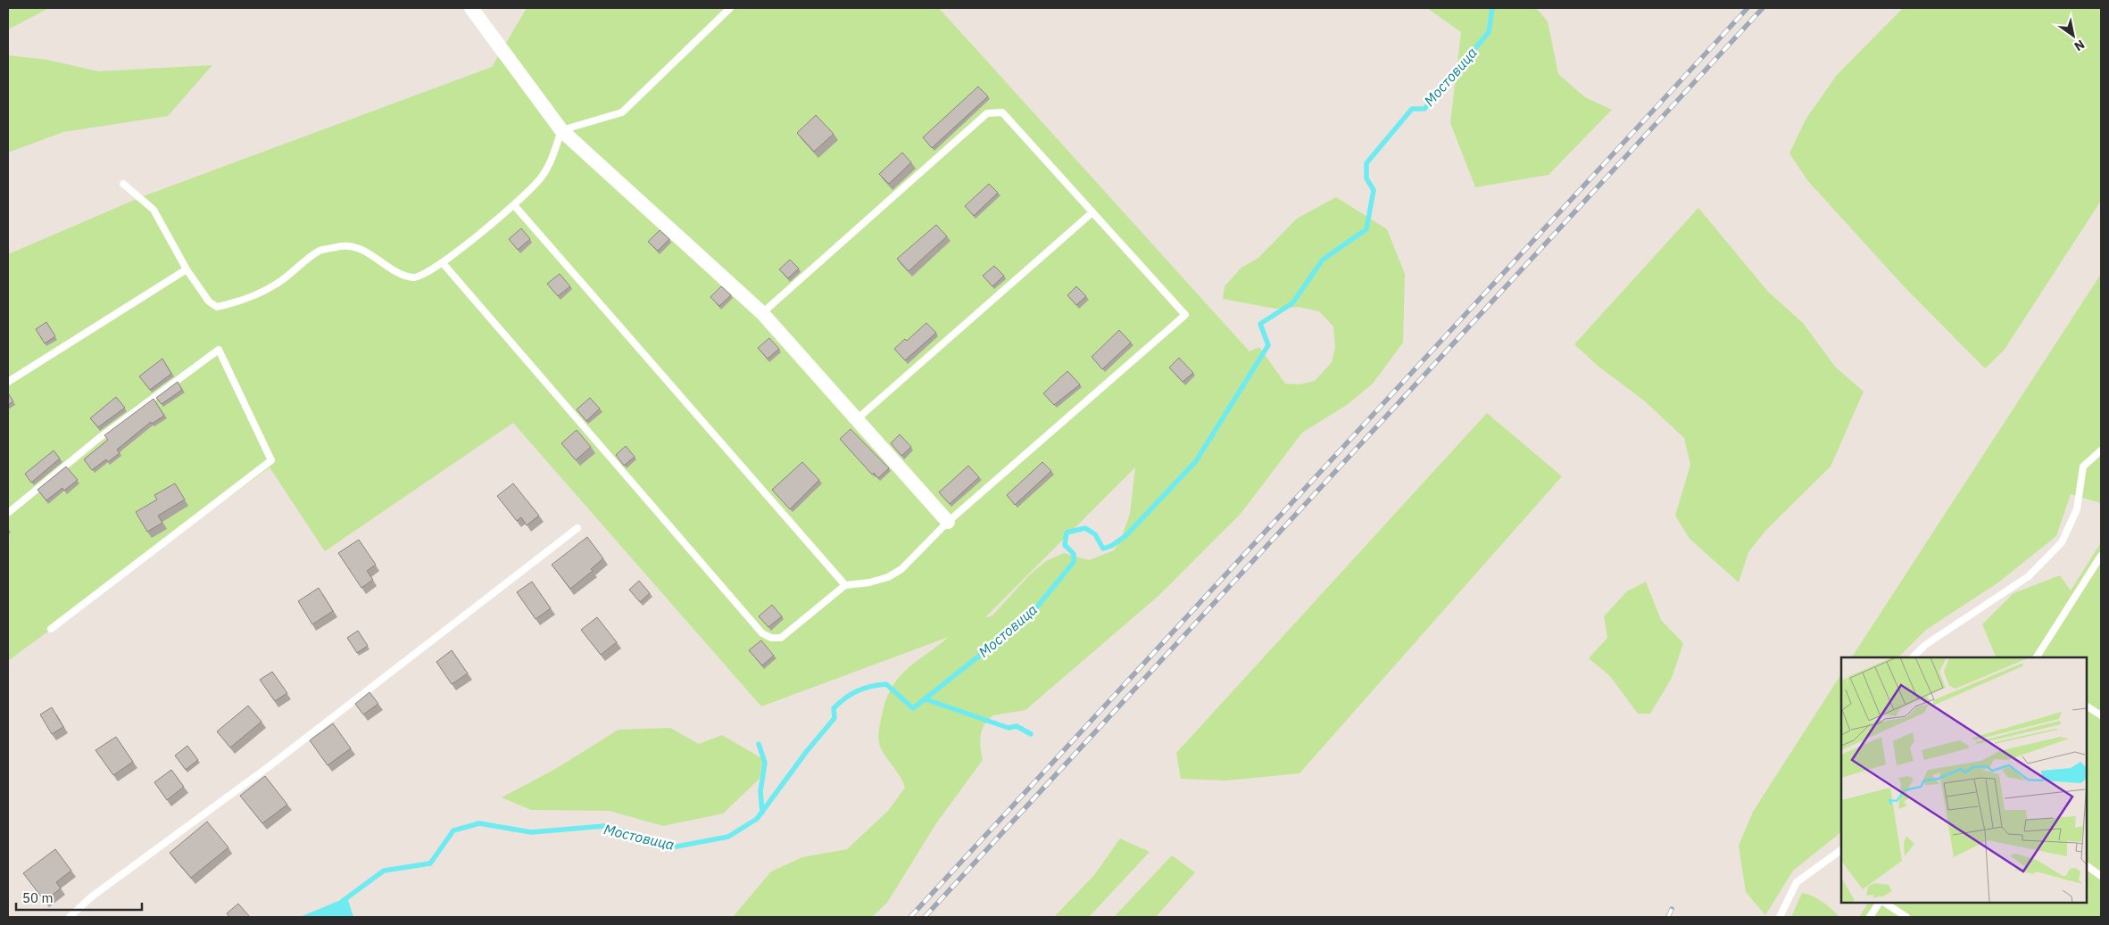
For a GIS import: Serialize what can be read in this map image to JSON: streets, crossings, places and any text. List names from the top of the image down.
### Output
{
  "water": ["Мостовица"],
  "scale_bar": "50 m",
  "north": "bottom right"
}
